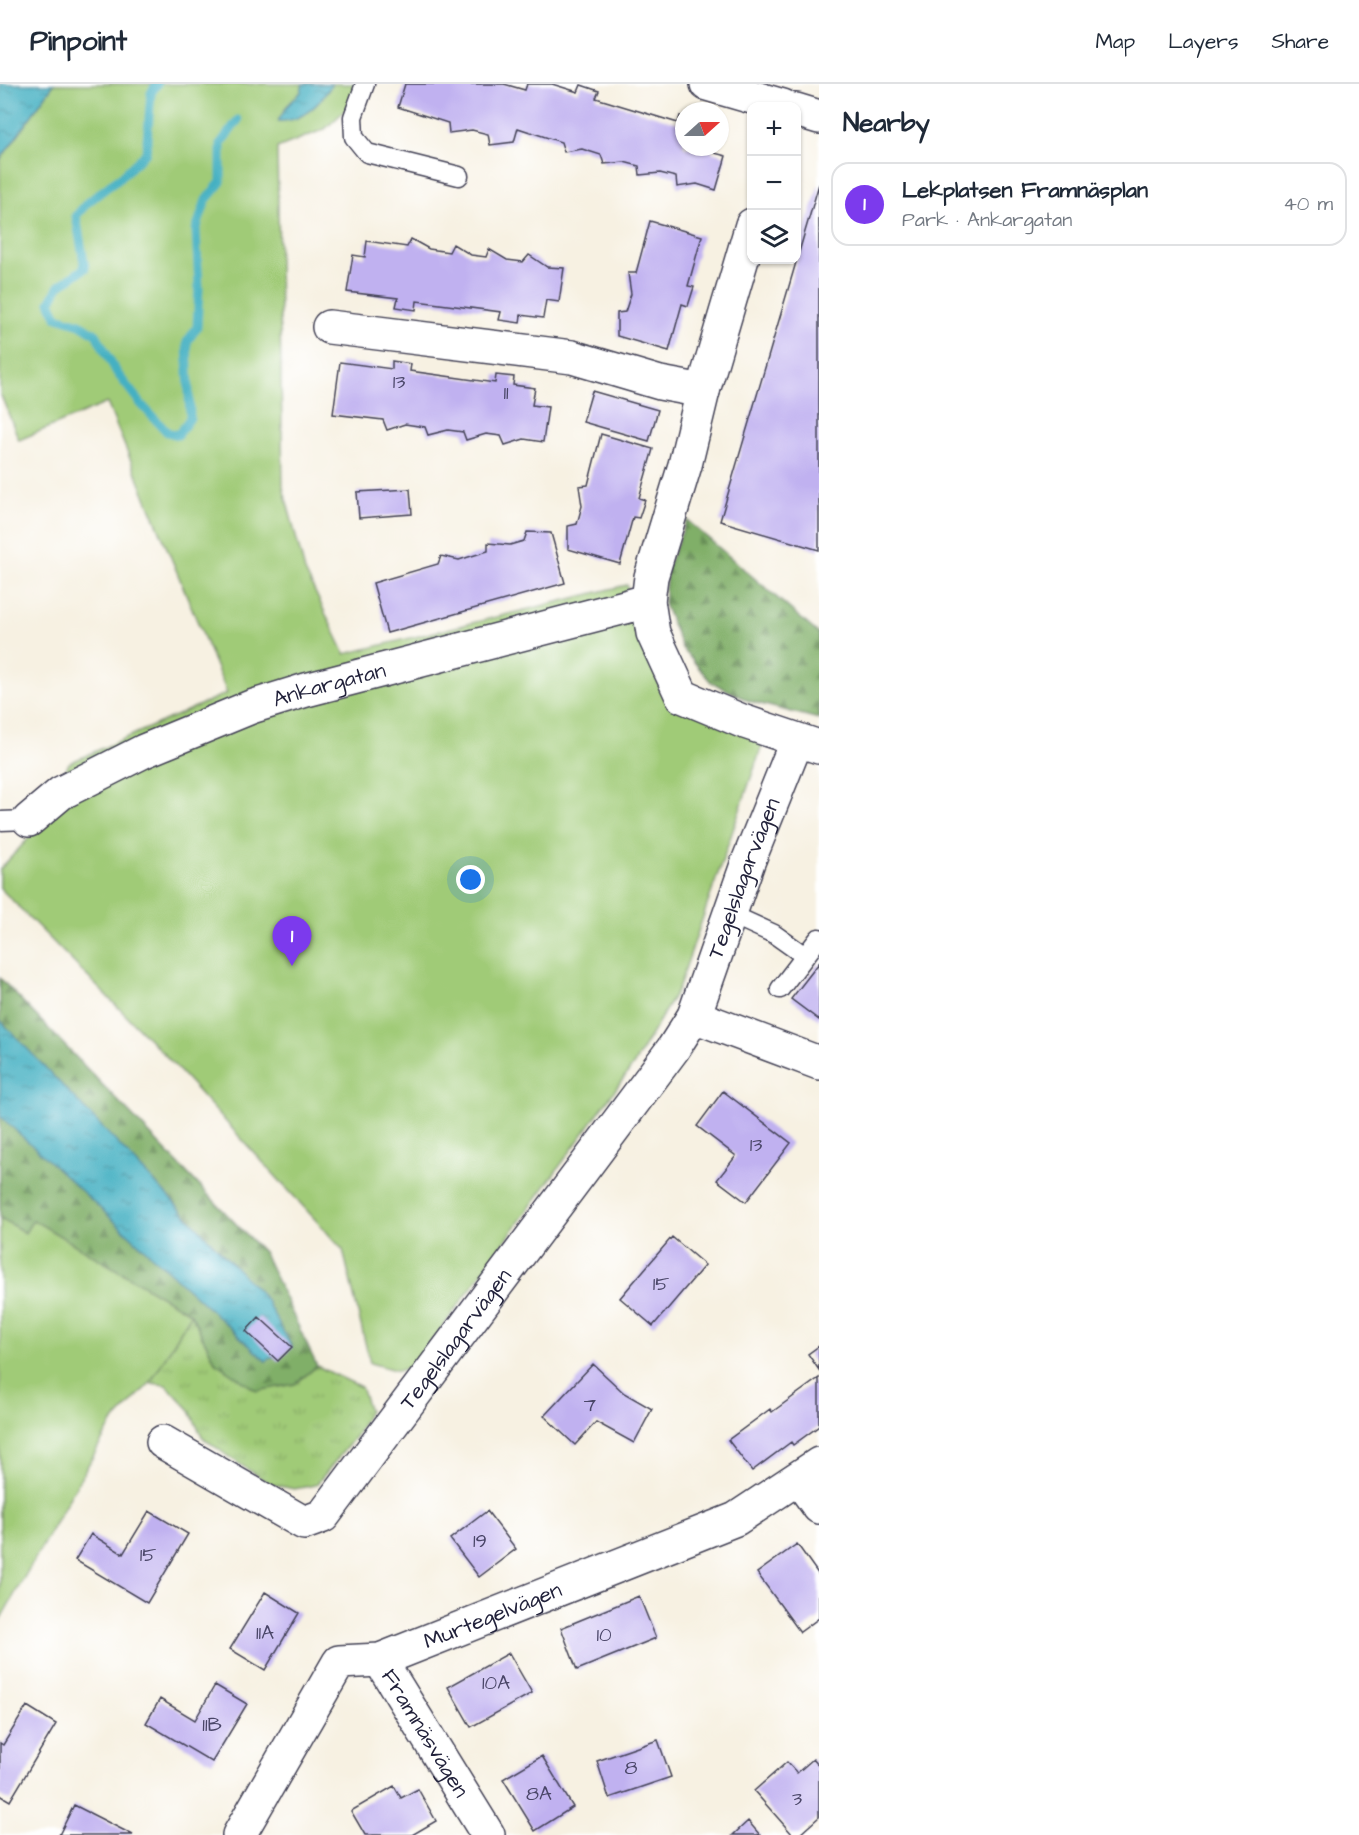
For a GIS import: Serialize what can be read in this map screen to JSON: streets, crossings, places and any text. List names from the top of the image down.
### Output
{
  "streets": {
    "street": [
      "Ankargatan",
      "Tegelslagarvägen",
      "Murtegelvägen",
      "Framnäsvägen"
    ]
  },
  "crossings": [
    ["Murtegelvägen", "Framnäsvägen"]
  ],
  "house_numbers": [
    "13",
    "11",
    "13",
    "15",
    "7",
    "19",
    "15",
    "11A",
    "10",
    "10A",
    "11B",
    "8",
    "8A",
    "3"
  ],
  "north": "right",
  "page": {
    "header": "Pinpoint",
    "nav": ["Map", "Layers", "Share"],
    "heading": "Nearby",
    "map_buttons": ["+", "−"],
    "list": [
      {
        "mark": "1",
        "name": "Lekplatsen Framnäsplan",
        "note": "Park · Ankargatan",
        "value": "40 m"
      }
    ],
    "pins": "1"
  }
}
